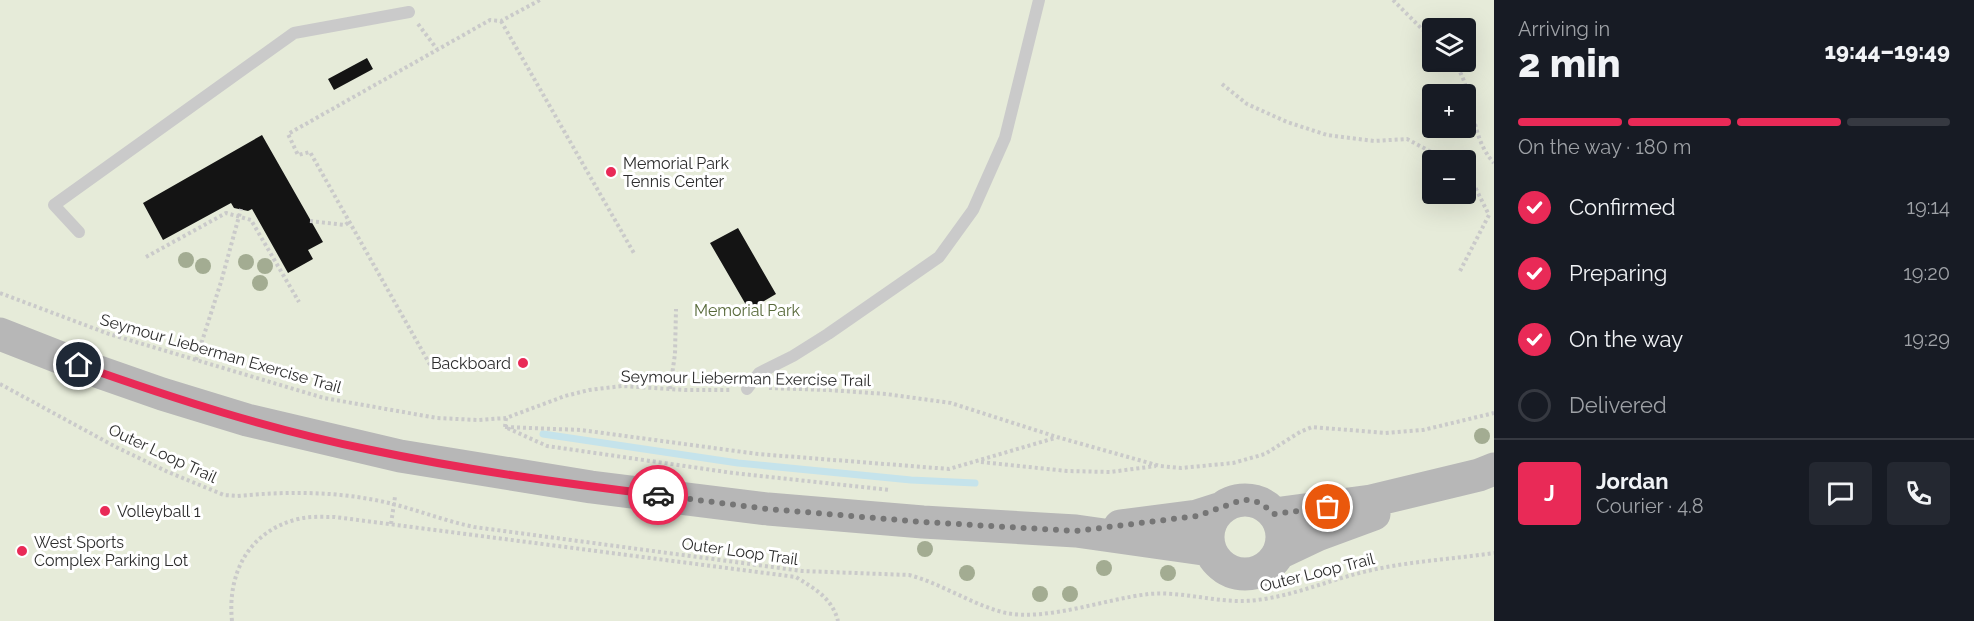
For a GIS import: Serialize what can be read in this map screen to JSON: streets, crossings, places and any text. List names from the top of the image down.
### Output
{
  "streets": {
    "path": ["Seymour Lieberman Exercise Trail", "Outer Loop Trail"]
  },
  "parks": ["Memorial Park"],
  "places": [
    "Memorial Park Tennis Center",
    "Backboard",
    "Volleyball 1",
    "West Sports Complex Parking Lot"
  ],
  "page": {
    "heading": ["2 min", "Arriving in", "19:44–19:49"],
    "panel": ["Jordan", "Courier · 4.8"],
    "map_buttons": ["+", "−"],
    "bar": "On the way · 180 m",
    "list": [
      ["Confirmed", "19:14"],
      ["Preparing", "19:20"],
      ["On the way", "19:29"],
      "Delivered"
    ],
    "round": "J"
  }
}
